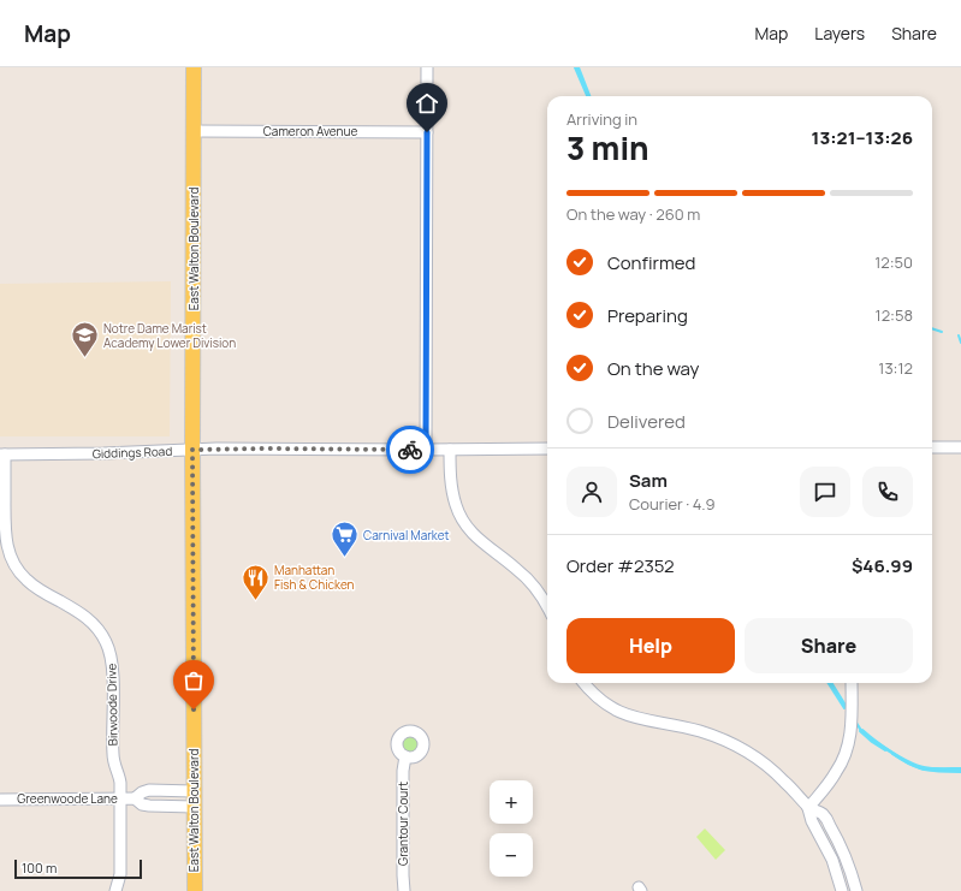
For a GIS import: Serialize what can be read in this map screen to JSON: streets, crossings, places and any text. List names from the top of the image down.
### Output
{
  "streets": {
    "main road": ["East Walton Boulevard"],
    "street": [
      "Cameron Avenue",
      "Giddings Road",
      "Birwoode Drive",
      "Greenwoode Lane",
      "Grantour Court"
    ]
  },
  "crossings": [
    ["Cameron Avenue", "East Walton Boulevard"],
    ["East Walton Boulevard", "Giddings Road"],
    ["East Walton Boulevard", "Greenwoode Lane"],
    ["Giddings Road", "Birwoode Drive"],
    ["Birwoode Drive", "Greenwoode Lane"]
  ],
  "places": {
    "school or university": ["Notre Dame Marist Academy Lower Division"],
    "supermarket": ["Carnival Market"],
    "restaurant": ["Manhattan Fish & Chicken"]
  },
  "scale_bar": "100 m",
  "page": {
    "header": "Map",
    "nav": ["Map", "Layers", "Share"],
    "heading": ["3 min", "Arriving in", "13:21–13:26"],
    "panel": [
      "Sam",
      "Courier · 4.9",
      "Order #2352",
      "$46.99"
    ],
    "bar": "On the way · 260 m",
    "list": [
      ["Confirmed", "12:50"],
      ["Preparing", "12:58"],
      ["On the way", "13:12"],
      "Delivered"
    ],
    "buttons": ["Help", "Share"],
    "map_buttons": ["+", "−"],
    "scale": "100 m"
  }
}
